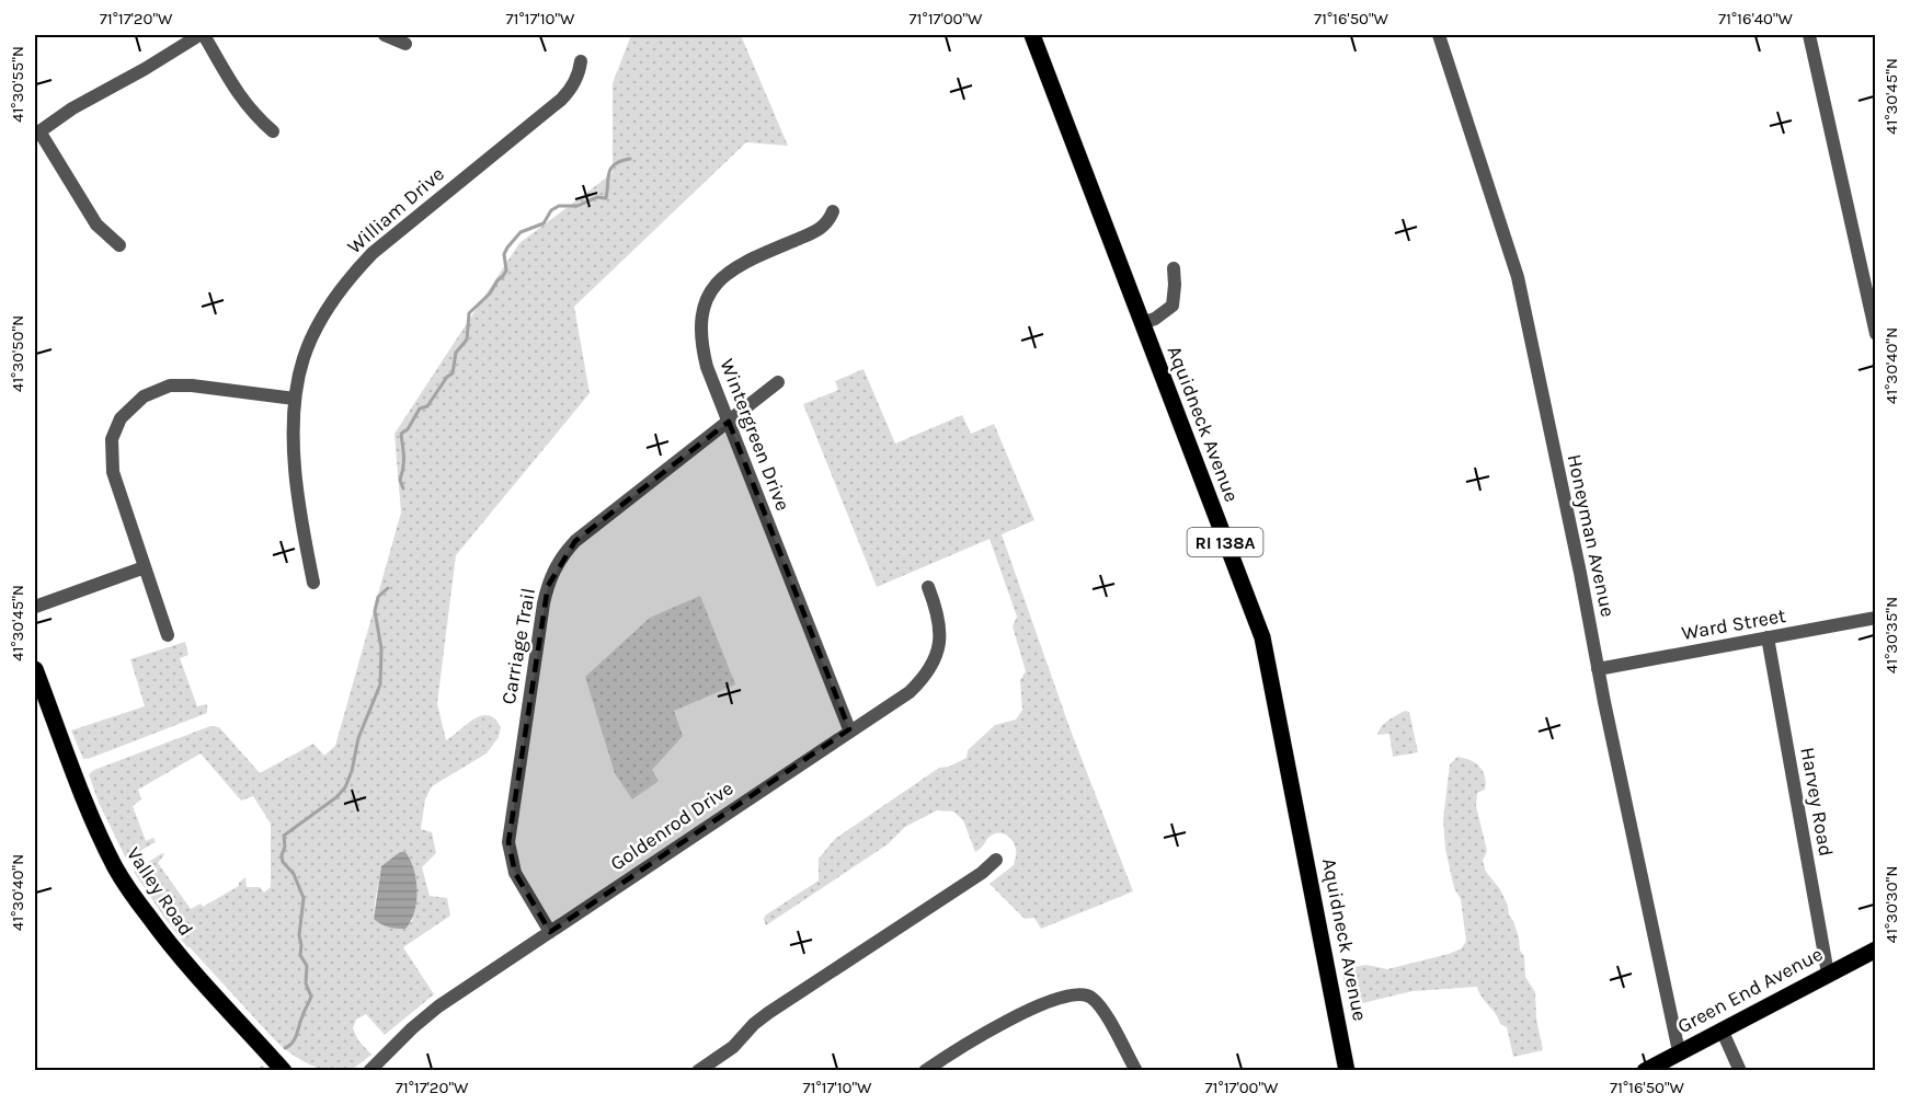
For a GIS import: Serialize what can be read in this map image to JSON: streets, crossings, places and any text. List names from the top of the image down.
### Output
{
  "streets": {
    "main road": [
      "Aquidneck Avenue",
      "RI 138A",
      "Valley Road",
      "Green End Avenue"
    ],
    "street": [
      "William Drive",
      "Wintergreen Drive",
      "Honeyman Avenue",
      "Ward Street",
      "Carriage Trail",
      "Harvey Road",
      "Goldenrod Drive"
    ]
  },
  "crossings": [
    ["Wintergreen Drive", "Carriage Trail"],
    ["Wintergreen Drive", "Goldenrod Drive"],
    ["Honeyman Avenue", "Ward Street"],
    ["Honeyman Avenue", "Green End Avenue"],
    ["Ward Street", "Harvey Road"],
    ["Carriage Trail", "Goldenrod Drive"],
    ["Harvey Road", "Green End Avenue"]
  ],
  "coordinates": [
    "71°17'20\"W",
    "71°17'10\"W",
    "71°17'00\"W",
    "71°16'50\"W",
    "71°16'40\"W",
    "41°30'55\"N",
    "41°30'45\"N",
    "41°30'50\"N",
    "41°30'40\"N",
    "41°30'35\"N",
    "41°30'30\"N"
  ]
}
